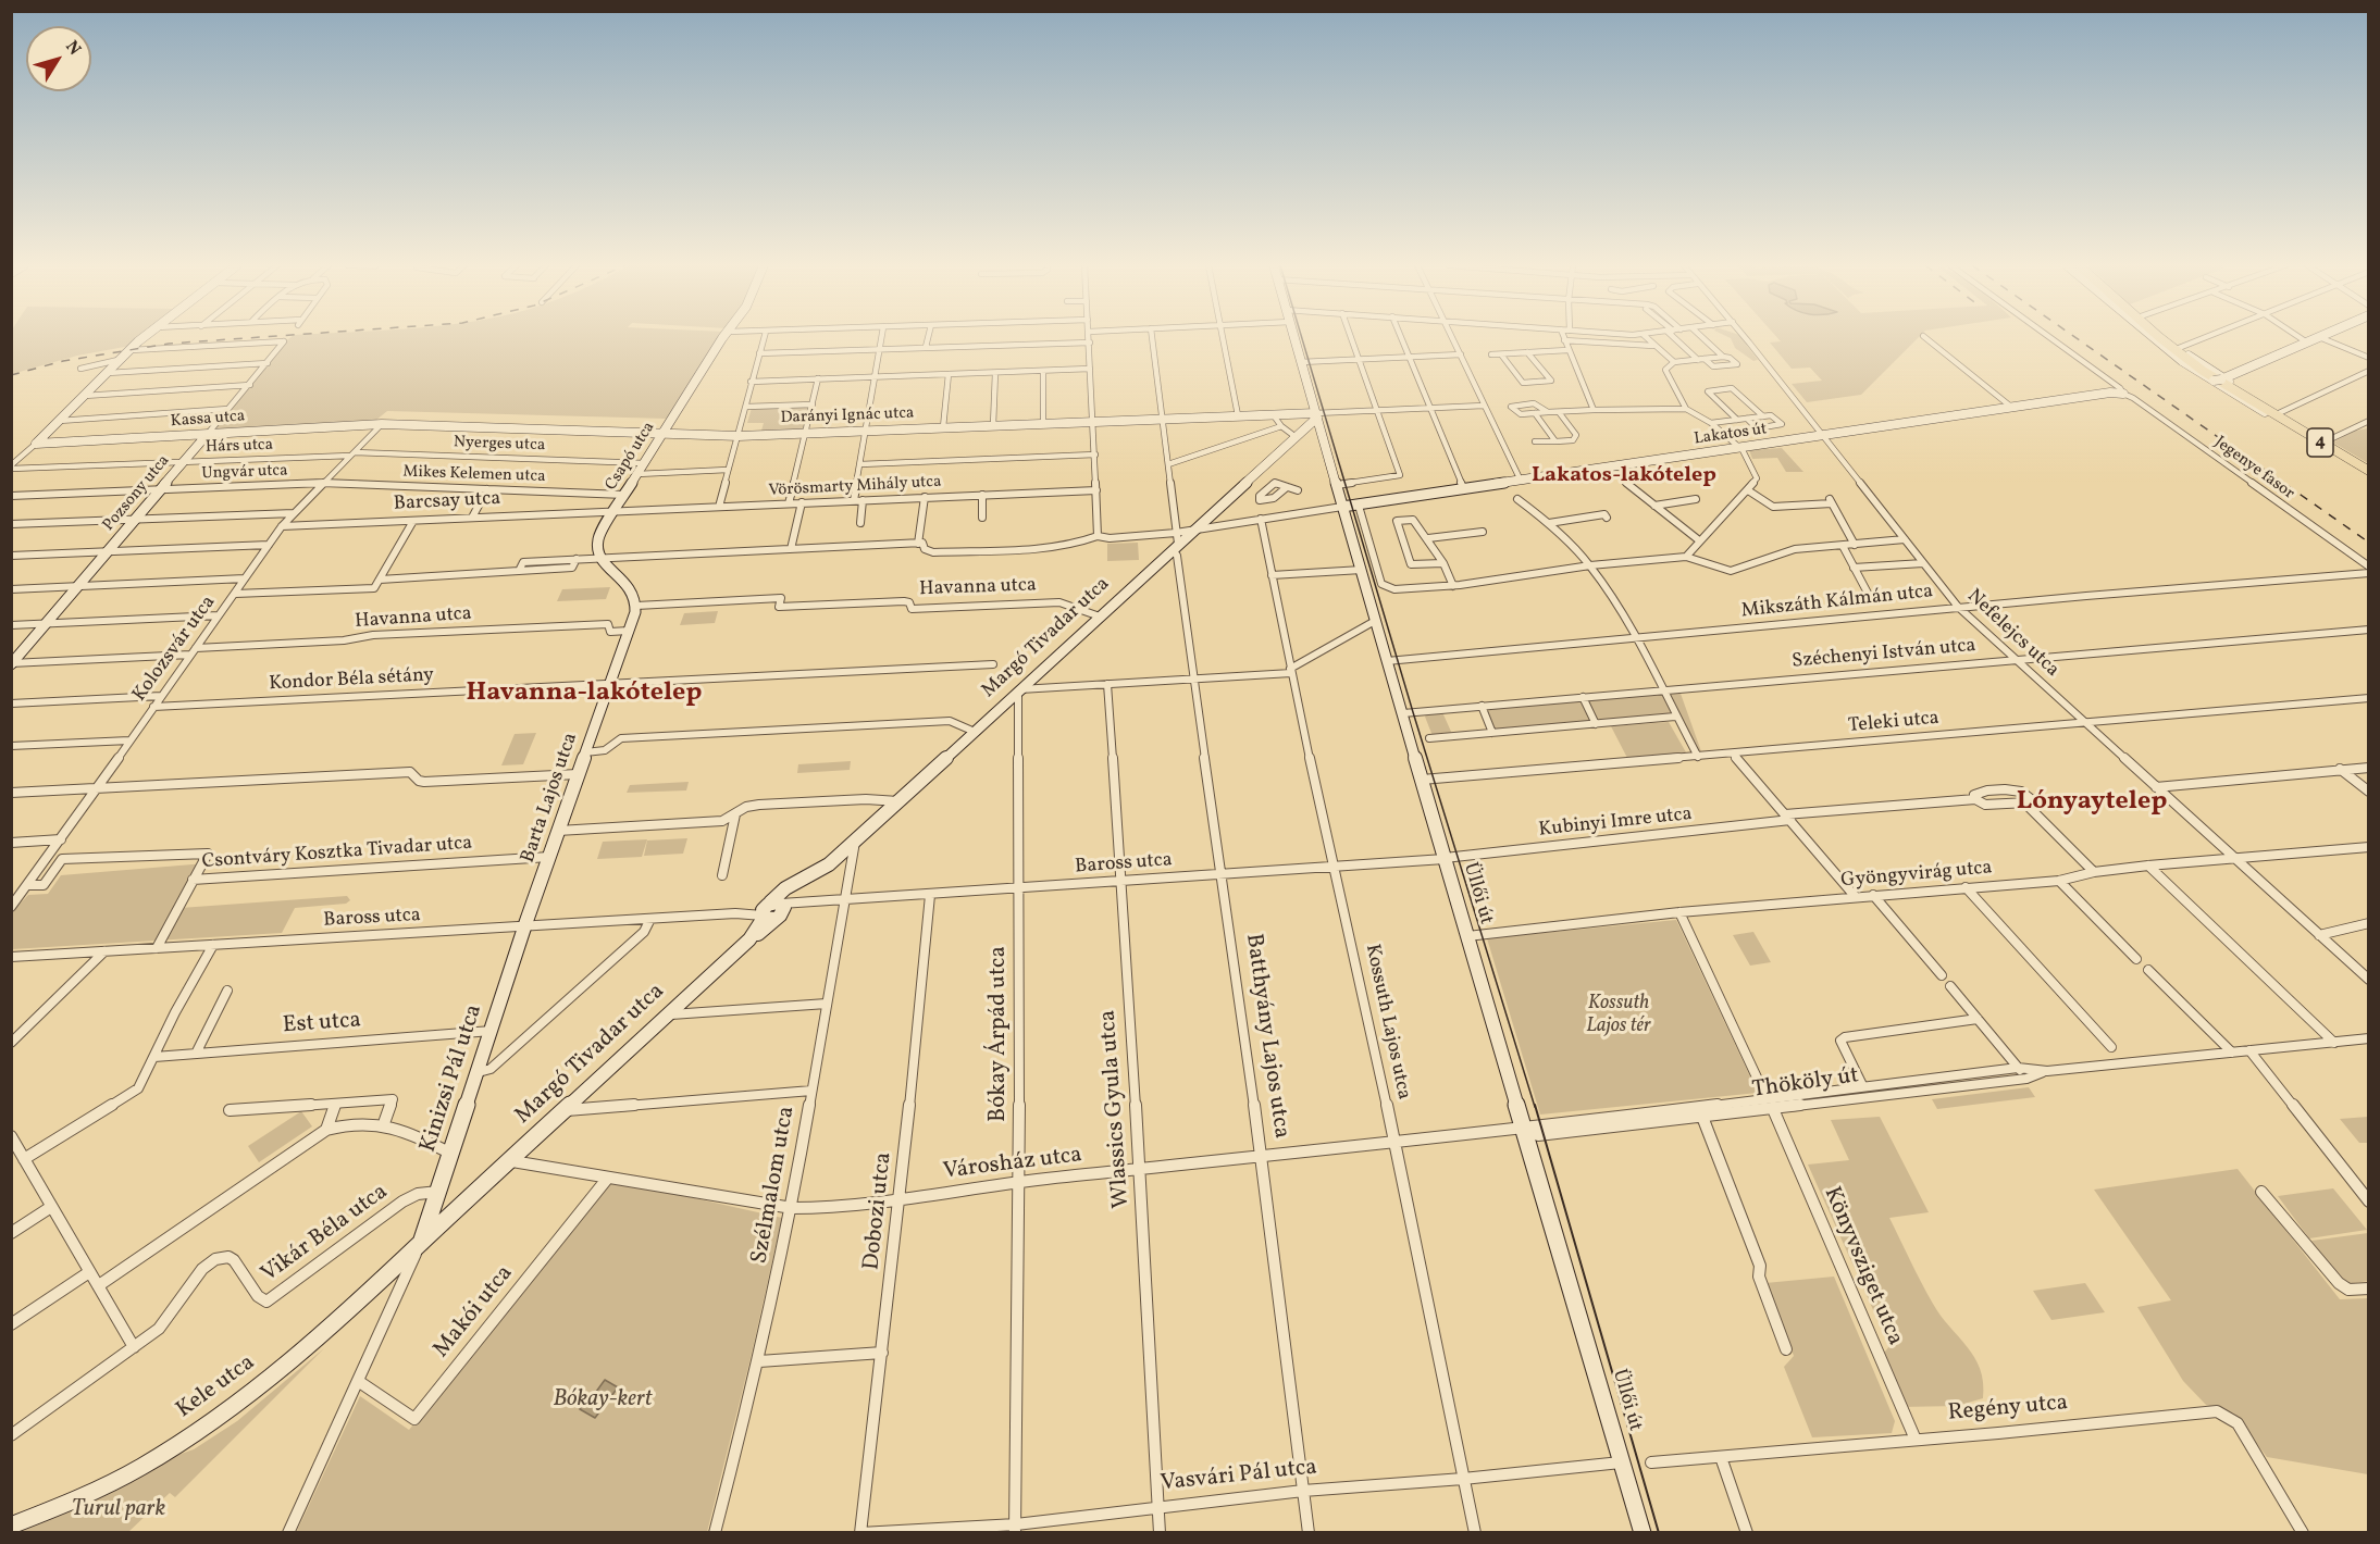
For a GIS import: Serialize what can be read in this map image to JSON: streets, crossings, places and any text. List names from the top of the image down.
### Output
{
  "streets": {
    "main road": ["4"],
    "street": [
      "Darányi Ignác utca",
      "Kassa utca",
      "Lakatos út",
      "Nyerges utca",
      "Hárs utca",
      "Csapó utca",
      "Jegenye fasor",
      "Ungvár utca",
      "Mikes Kelemen utca",
      "Vörösmarty Mihály utca",
      "Pozsony utca",
      "Barcsay utca",
      "Havanna utca",
      "Mikszáth Kálmán utca",
      "Nefelejcs utca",
      "Margó Tivadar utca",
      "Kolozsvár utca",
      "Széchenyi István utca",
      "Kondor Béla sétány",
      "Teleki utca",
      "Barta Lajos utca",
      "Kubinyi Imre utca",
      "Csontváry Kosztka Tivadar utca",
      "Baross utca",
      "Gyöngyvirág utca",
      "Üllői út",
      "Kossuth Lajos utca",
      "Est utca",
      "Bókay Árpád utca",
      "Batthyány Lajos utca",
      "Kinizsi Pál utca",
      "Thököly út",
      "Wlassics Gyula utca",
      "Városház utca",
      "Szélmalom utca",
      "Dobozi utca",
      "Vikár Béla utca",
      "Könyvsziget utca",
      "Makói utca",
      "Kele utca",
      "Regény utca",
      "Vasvári Pál utca"
    ]
  },
  "crossings": [
    ["Darányi Ignác utca", "Kassa utca"],
    ["Darányi Ignác utca", "Csapó utca"],
    ["Darányi Ignác utca", "Margó Tivadar utca"],
    ["Darányi Ignác utca", "Kolozsvár utca"],
    ["Darányi Ignác utca", "Üllői út"],
    ["Darányi Ignác utca", "Batthyány Lajos utca"],
    ["Kassa utca", "Pozsony utca"],
    ["Kassa utca", "Kolozsvár utca"],
    ["Lakatos út", "Jegenye fasor"],
    ["Lakatos út", "Nefelejcs utca"],
    ["Lakatos út", "Üllői út"],
    ["Nyerges utca", "Hárs utca"],
    ["Nyerges utca", "Csapó utca"],
    ["Nyerges utca", "Kolozsvár utca"],
    ["Hárs utca", "Pozsony utca"],
    ["Hárs utca", "Kolozsvár utca"],
    ["Csapó utca", "Mikes Kelemen utca"],
    ["Csapó utca", "Vörösmarty Mihály utca"],
    ["Csapó utca", "Barcsay utca"],
    ["Ungvár utca", "Mikes Kelemen utca"],
    ["Ungvár utca", "Pozsony utca"],
    ["Ungvár utca", "Kolozsvár utca"],
    ["Mikes Kelemen utca", "Kolozsvár utca"],
    ["Vörösmarty Mihály utca", "Barcsay utca"],
    ["Barcsay utca", "Kolozsvár utca"],
    ["Havanna utca", "Margó Tivadar utca"],
    ["Havanna utca", "Kolozsvár utca"],
    ["Havanna utca", "Barta Lajos utca"],
    ["Havanna utca", "Batthyány Lajos utca"],
    ["Mikszáth Kálmán utca", "Nefelejcs utca"],
    ["Mikszáth Kálmán utca", "Üllői út"],
    ["Nefelejcs utca", "Széchenyi István utca"],
    ["Nefelejcs utca", "Teleki utca"],
    ["Nefelejcs utca", "Gyöngyvirág utca"],
    ["Margó Tivadar utca", "Baross utca"],
    ["Margó Tivadar utca", "Üllői út"],
    ["Margó Tivadar utca", "Bókay Árpád utca"],
    ["Margó Tivadar utca", "Batthyány Lajos utca"],
    ["Margó Tivadar utca", "Kinizsi Pál utca"],
    ["Margó Tivadar utca", "Városház utca"],
    ["Margó Tivadar utca", "Szélmalom utca"],
    ["Margó Tivadar utca", "Makói utca"],
    ["Margó Tivadar utca", "Kele utca"],
    ["Kolozsvár utca", "Kondor Béla sétány"],
    ["Kolozsvár utca", "Csontváry Kosztka Tivadar utca"],
    ["Széchenyi István utca", "Üllői út"],
    ["Kondor Béla sétány", "Barta Lajos utca"],
    ["Teleki utca", "Üllői út"],
    ["Barta Lajos utca", "Csontváry Kosztka Tivadar utca"],
    ["Barta Lajos utca", "Baross utca"],
    ["Barta Lajos utca", "Kinizsi Pál utca"],
    ["Kubinyi Imre utca", "Baross utca"],
    ["Kubinyi Imre utca", "Üllői út"],
    ["Baross utca", "Üllői út"],
    ["Baross utca", "Kossuth Lajos utca"],
    ["Baross utca", "Bókay Árpád utca"],
    ["Baross utca", "Batthyány Lajos utca"],
    ["Baross utca", "Kinizsi Pál utca"],
    ["Baross utca", "Wlassics Gyula utca"],
    ["Baross utca", "Szélmalom utca"],
    ["Baross utca", "Dobozi utca"],
    ["Gyöngyvirág utca", "Üllői út"],
    ["Üllői út", "Thököly út"],
    ["Üllői út", "Városház utca"],
    ["Üllői út", "Vasvári Pál utca"],
    ["Kossuth Lajos utca", "Városház utca"],
    ["Kossuth Lajos utca", "Vasvári Pál utca"],
    ["Est utca", "Kinizsi Pál utca"],
    ["Bókay Árpád utca", "Városház utca"],
    ["Bókay Árpád utca", "Vasvári Pál utca"],
    ["Batthyány Lajos utca", "Városház utca"],
    ["Batthyány Lajos utca", "Vasvári Pál utca"],
    ["Kinizsi Pál utca", "Vikár Béla utca"],
    ["Kinizsi Pál utca", "Kele utca"],
    ["Thököly út", "Városház utca"],
    ["Thököly út", "Könyvsziget utca"],
    ["Wlassics Gyula utca", "Városház utca"],
    ["Wlassics Gyula utca", "Vasvári Pál utca"],
    ["Városház utca", "Szélmalom utca"],
    ["Városház utca", "Dobozi utca"],
    ["Városház utca", "Makói utca"],
    ["Dobozi utca", "Vasvári Pál utca"],
    ["Könyvsziget utca", "Regény utca"]
  ],
  "districts": ["Lakatos-lakótelep", "Havanna-lakótelep", "Lónyaytelep"],
  "parks": ["Kossuth Lajos tér", "Bókay-kert", "Turul park"],
  "north": "top right"
}
